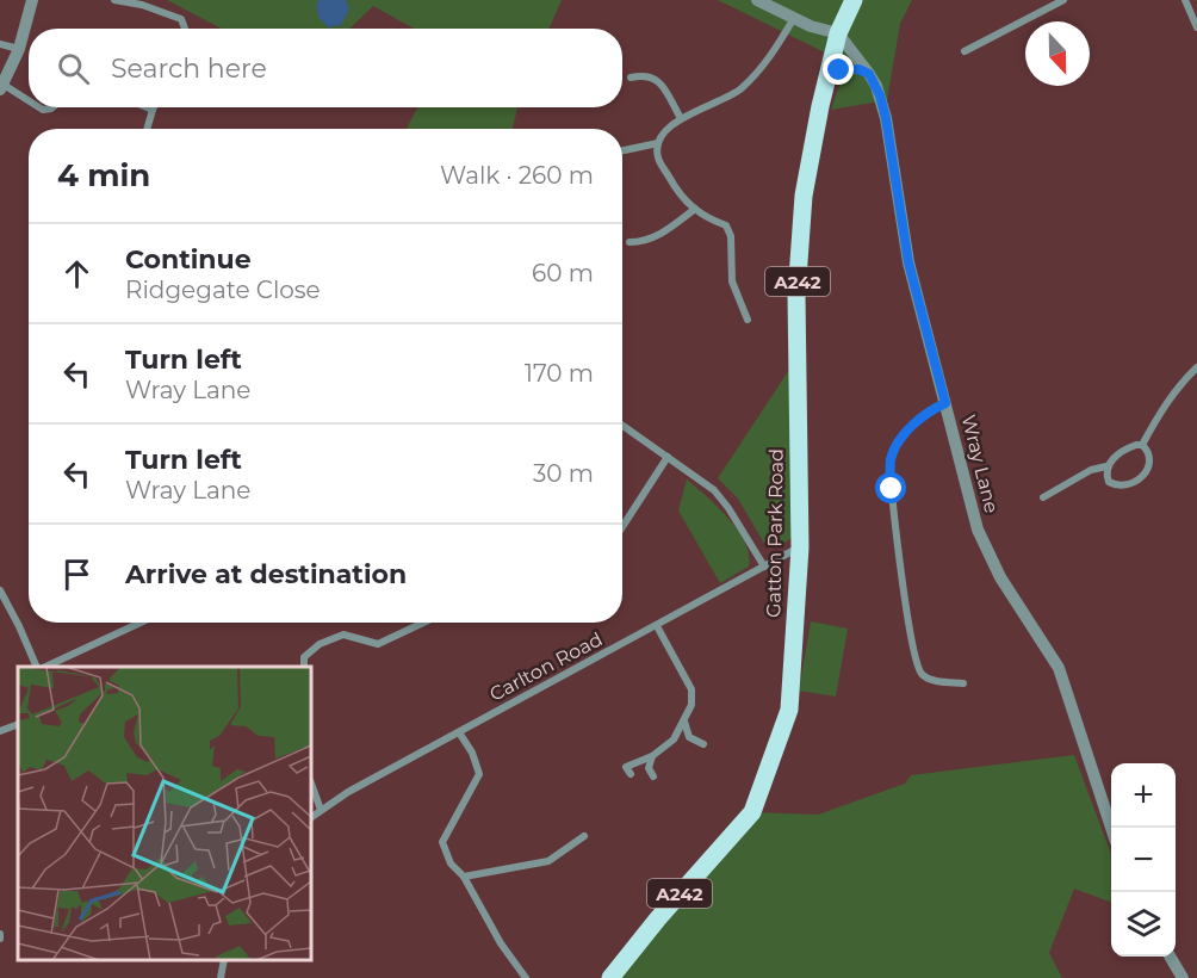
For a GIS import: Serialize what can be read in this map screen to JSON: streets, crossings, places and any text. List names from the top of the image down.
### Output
{
  "streets": {
    "main road": ["A242", "Gatton Park Road"],
    "street": ["Wray Lane", "Carlton Road"]
  },
  "crossings": [
    ["A242", "Wray Lane"],
    ["A242", "Gatton Park Road"],
    ["Wray Lane", "Gatton Park Road"],
    ["Gatton Park Road", "Carlton Road"]
  ],
  "north": "bottom",
  "page": {
    "search": "Search here",
    "heading": ["4 min", "Walk · 260 m"],
    "list": [
      ["Continue", "Ridgegate Close", "60 m"],
      ["Turn left", "Wray Lane", "170 m"],
      ["Turn left", "Wray Lane", "30 m"],
      "Arrive at destination"
    ],
    "map_buttons": ["+", "−"]
  }
}
